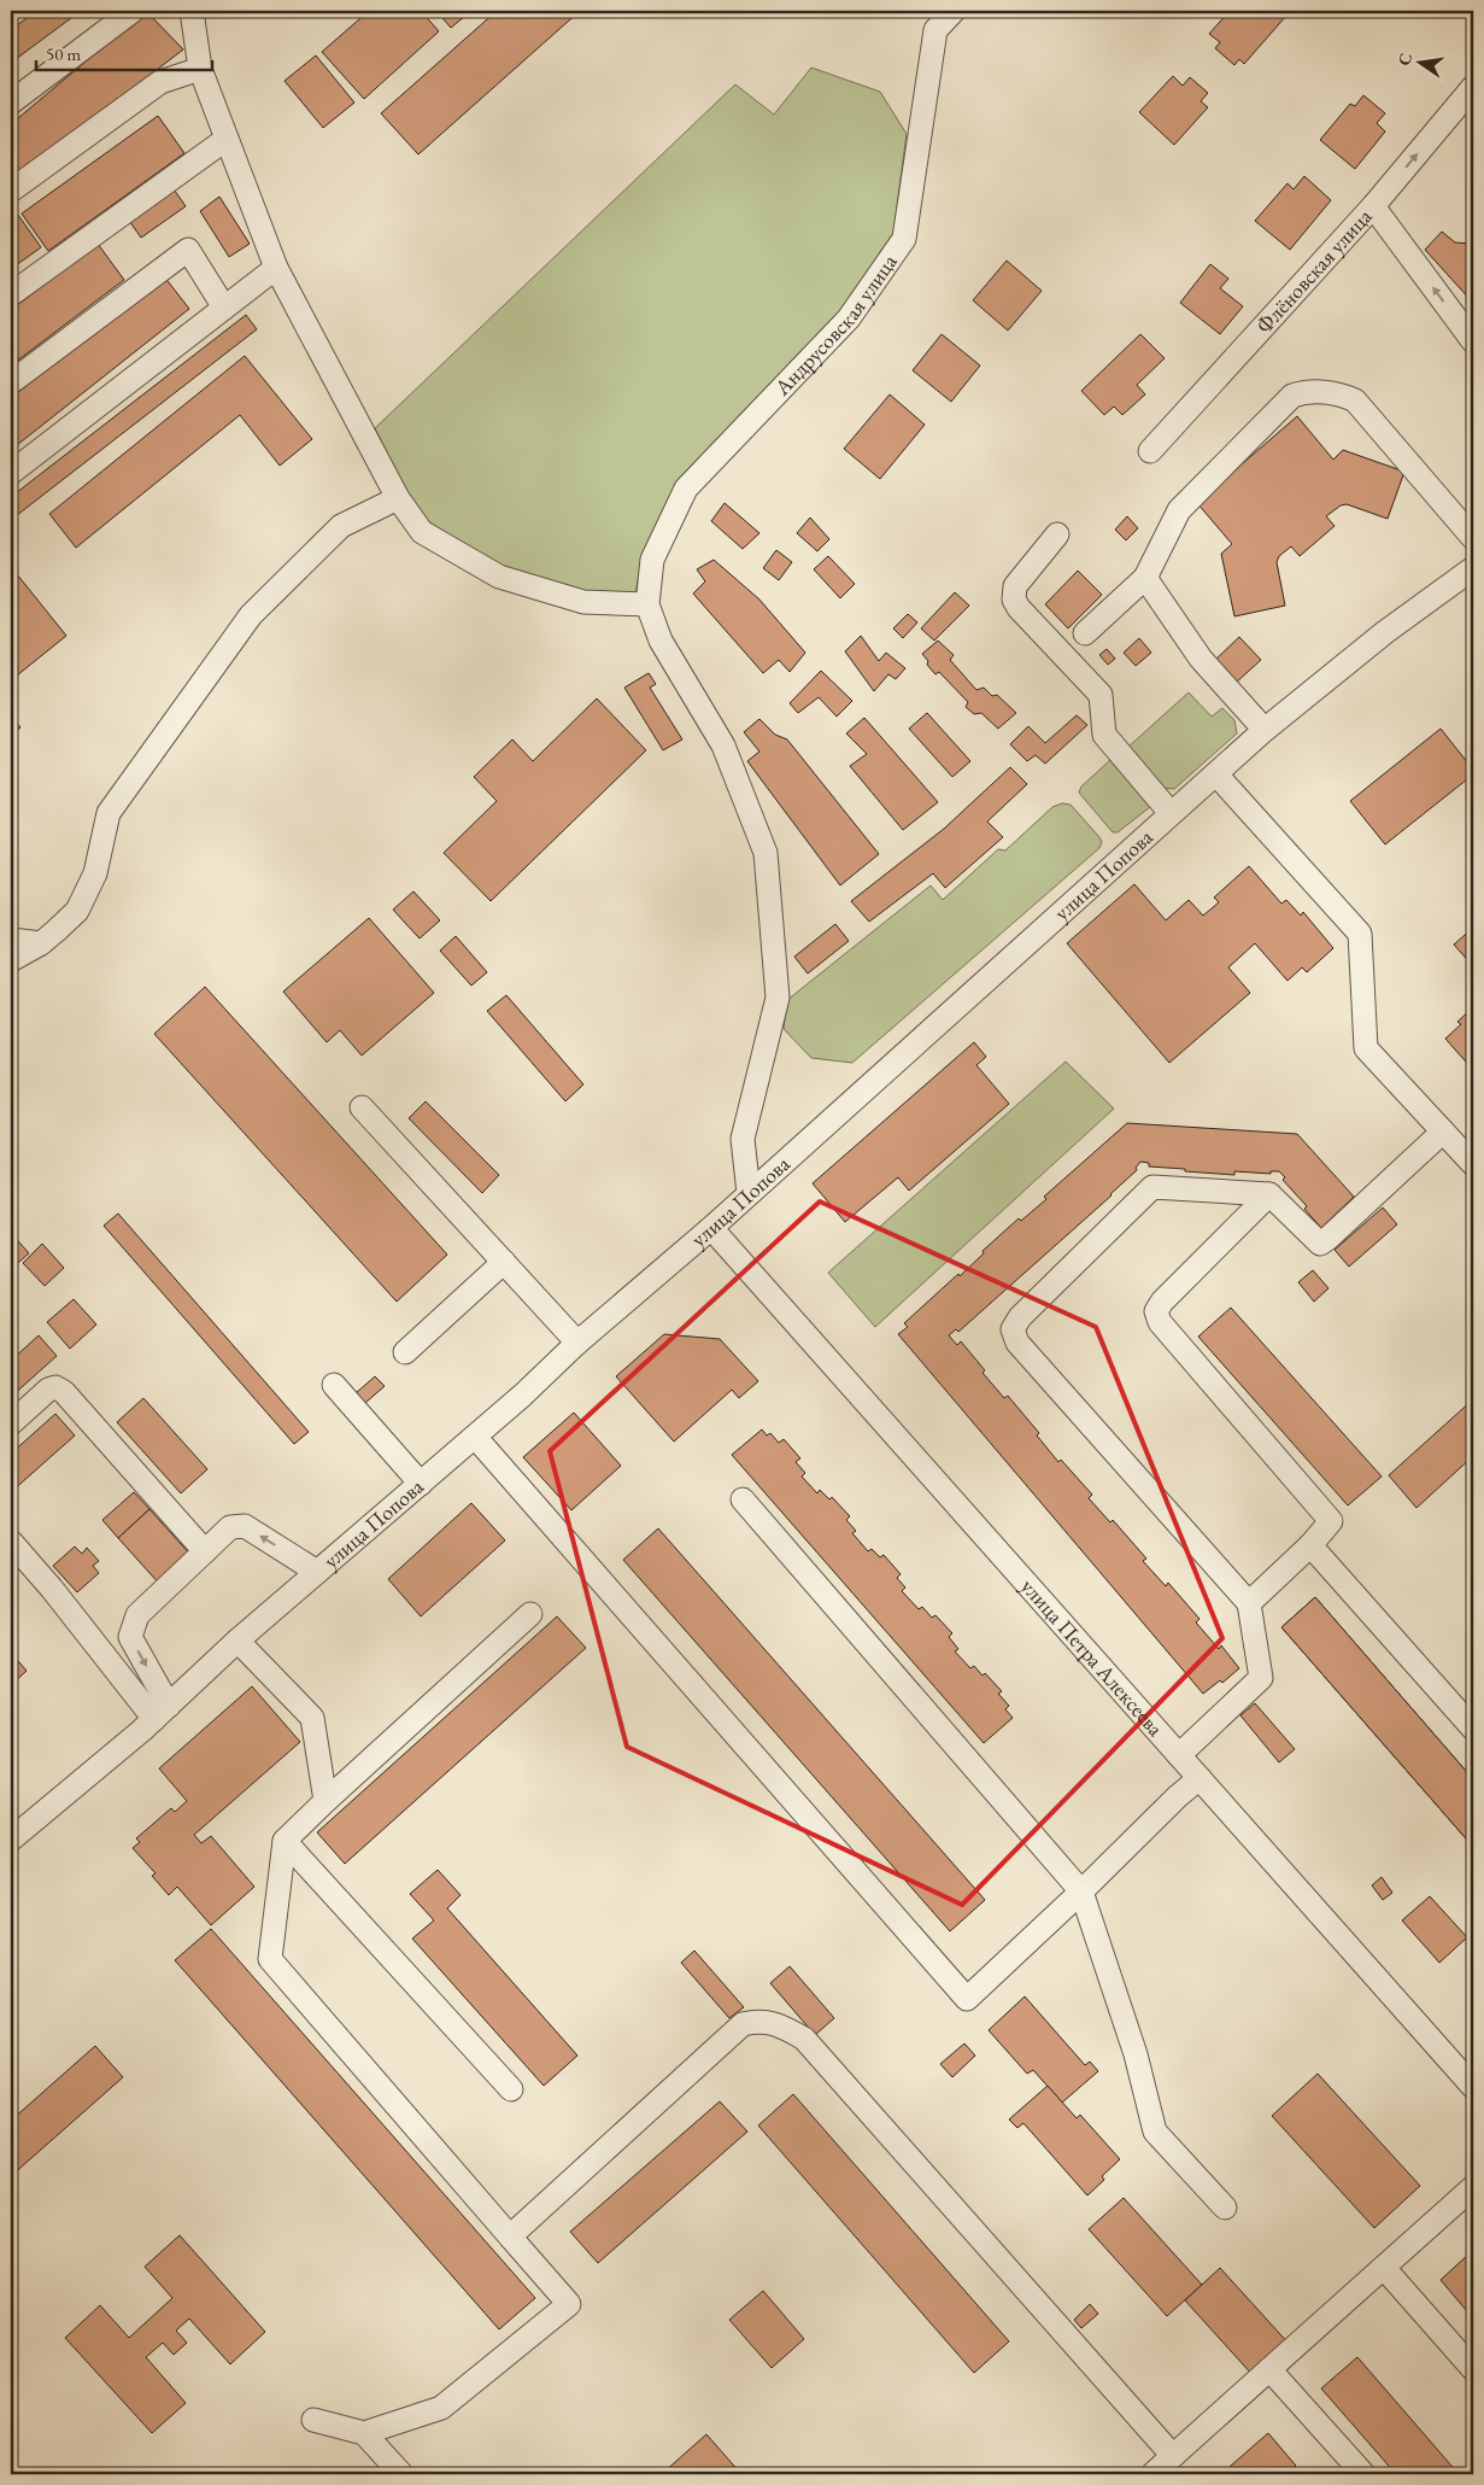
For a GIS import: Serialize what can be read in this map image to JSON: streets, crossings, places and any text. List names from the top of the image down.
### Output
{
  "streets": {
    "street": [
      "Флёновская улица",
      "Андрусовская улица",
      "улица Попова",
      "улица Петра Алексеева"
    ]
  },
  "crossings": [
    ["улица Попова", "улица Петра Алексеева"]
  ],
  "scale_bar": "50 m",
  "north": "left"
}
